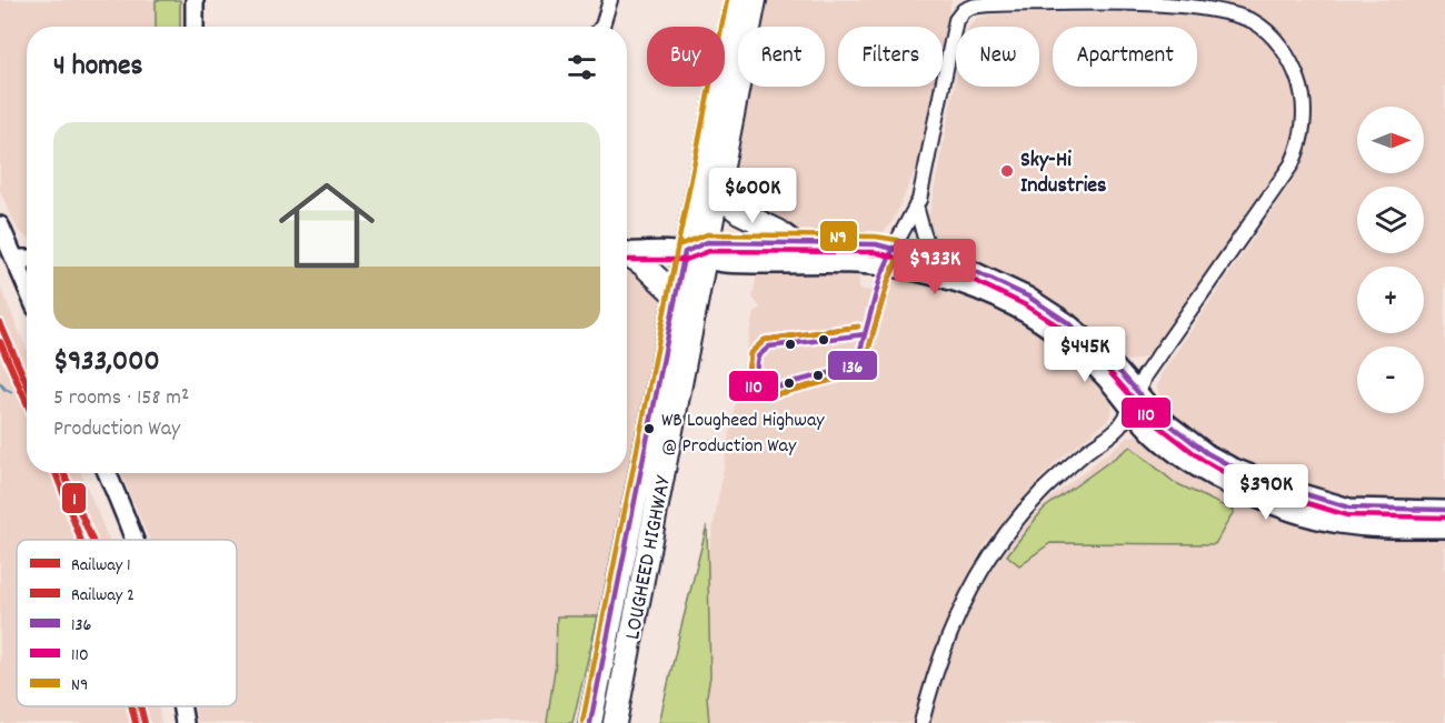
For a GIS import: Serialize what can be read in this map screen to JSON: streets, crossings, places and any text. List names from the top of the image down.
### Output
{
  "streets": {
    "main road": ["LOUGHEED HIGHWAY"]
  },
  "places": ["Sky-Hi Industries", "WB Lougheed Highway @ Production Way"],
  "lines": [
    "transit line N9",
    "transit line 136",
    "transit line 110",
    "rail line 1",
    "rail line 2"
  ],
  "legend": [
    "Railway 1",
    "Railway 2",
    "136",
    "110",
    "N9"
  ],
  "north": "right",
  "page": {
    "chip": [
      "Buy",
      "Rent",
      "Filters",
      "New",
      "Apartment"
    ],
    "heading": "4 homes",
    "map_buttons": ["+", "−"],
    "list": [
      {
        "name": "$933,000",
        "note": "5 rooms · 158 m² · Production Way"
      }
    ],
    "price": [
      "$600K",
      "$933K",
      "$445K",
      "$390K"
    ]
  }
}
